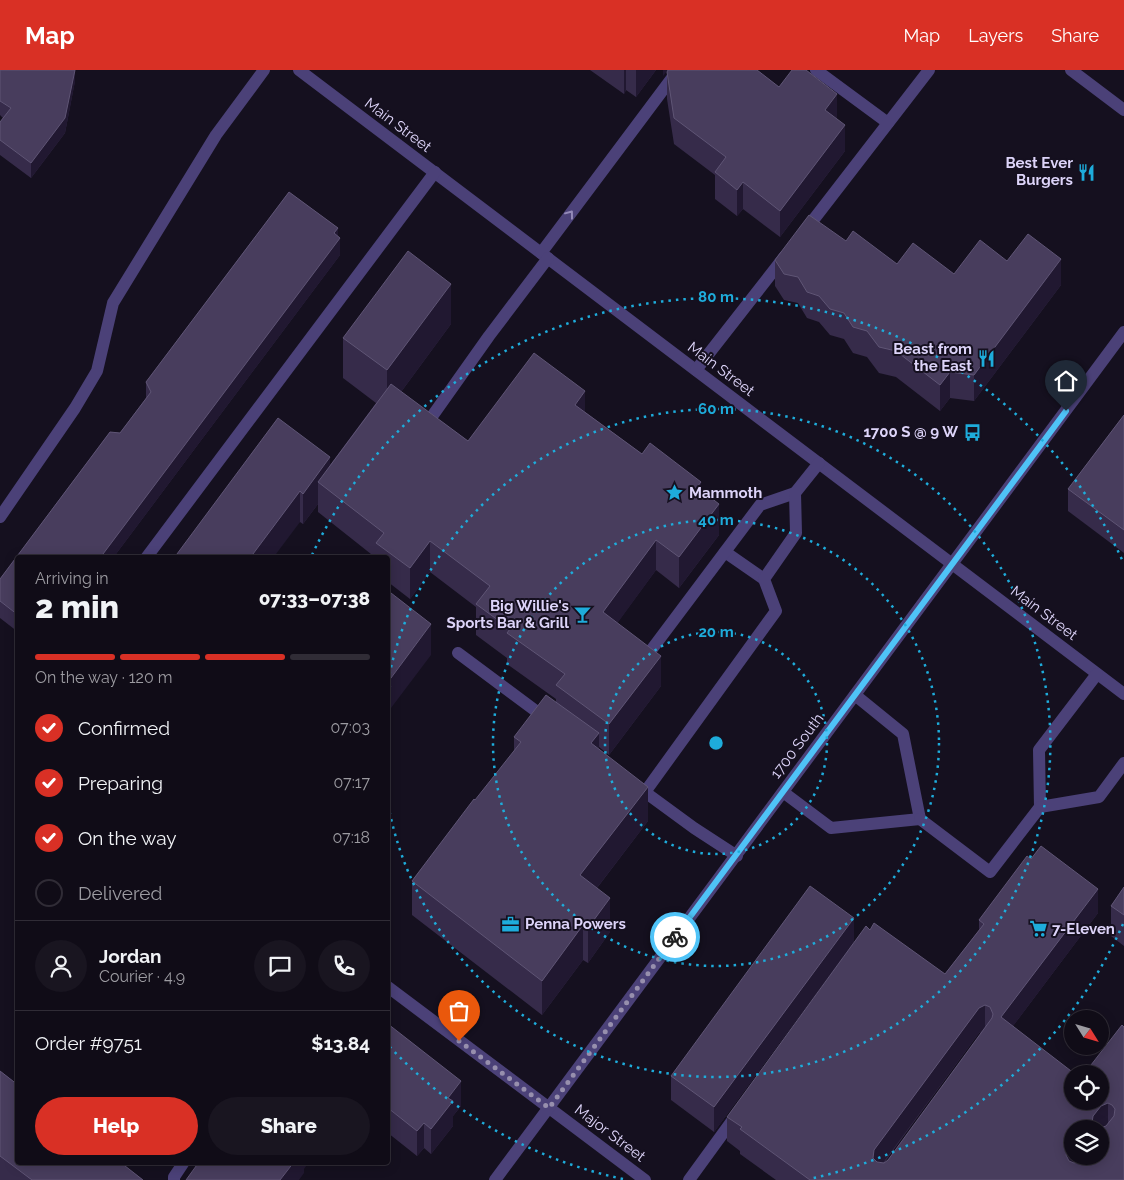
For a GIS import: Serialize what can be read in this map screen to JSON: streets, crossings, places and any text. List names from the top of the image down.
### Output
{
  "streets": {
    "street": ["Main Street", "1700 South", "Major Street"]
  },
  "crossings": [
    ["Main Street", "1700 South"],
    ["1700 South", "Major Street"]
  ],
  "places": {
    "restaurant": ["Best Ever Burgers", "Beast from the East"],
    "bus stop": ["1700 S @ 9 W"],
    "place": ["Mammoth"],
    "bar": ["Big Willie's Sports Bar & Grill"],
    "office": ["Penna Powers"],
    "supermarket": ["7-Eleven"]
  },
  "north": "bottom right",
  "page": {
    "header": "Map",
    "nav": ["Map", "Layers", "Share"],
    "heading": ["2 min", "Arriving in", "07:33–07:38"],
    "panel": [
      "Jordan",
      "Courier · 4.9",
      "Order #9751",
      "$13.84"
    ],
    "bar": "On the way · 120 m",
    "list": [
      ["Confirmed", "07:03"],
      ["Preparing", "07:17"],
      ["On the way", "07:18"],
      "Delivered"
    ],
    "buttons": ["Help", "Share"]
  },
  "rings": [
    "80 m",
    "60 m",
    "40 m",
    "20 m"
  ]
}
